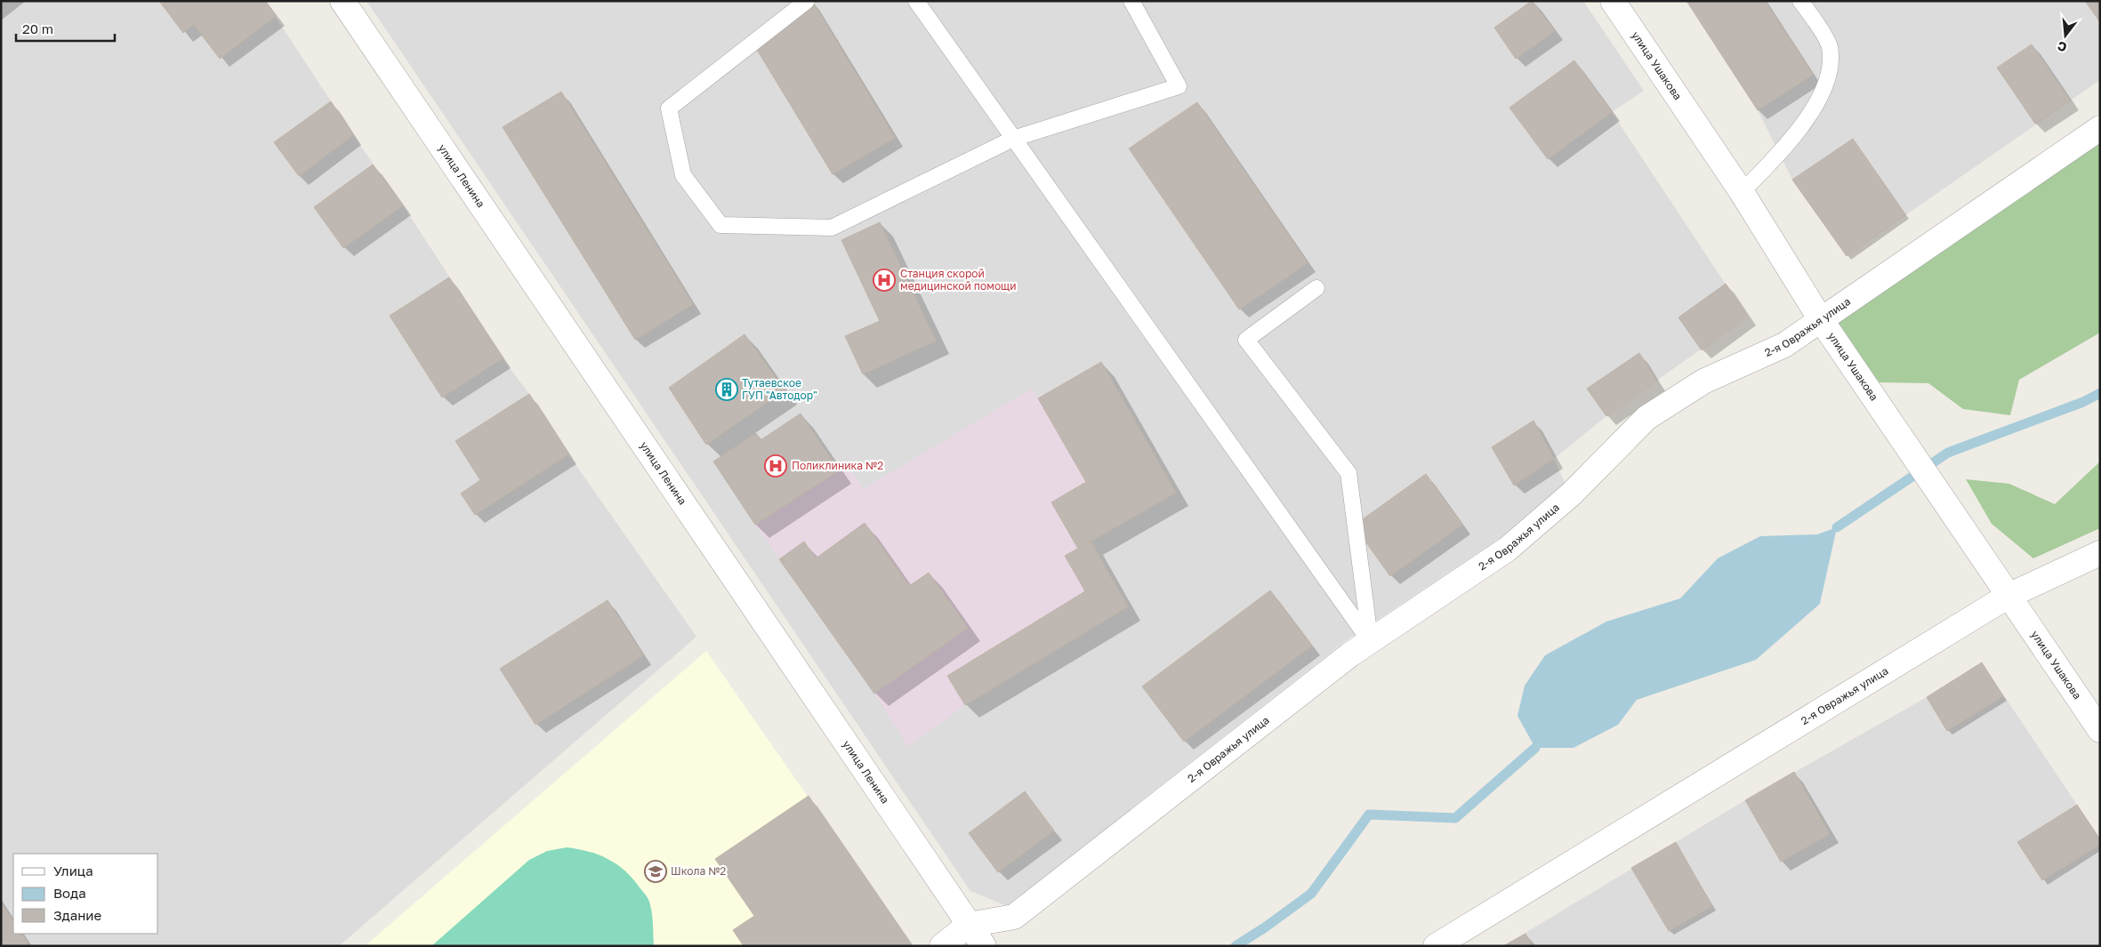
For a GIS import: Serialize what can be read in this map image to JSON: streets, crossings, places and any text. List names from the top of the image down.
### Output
{
  "streets": {
    "street": ["улица Ушакова", "улица Ленина", "2-я Овражья улица"]
  },
  "crossings": [
    ["улица Ушакова", "2-я Овражья улица"],
    ["улица Ленина", "2-я Овражья улица"]
  ],
  "places": {
    "hospital": ["Станция скорой медицинской помощи", "Поликлиника №2"],
    "building": ["Тутаевское ГУП \"Автодор\""],
    "school or university": ["Школа №2"]
  },
  "legend": ["Улица", "Вода", "Здание"],
  "scale_bar": "20 m",
  "north": "bottom"
}
